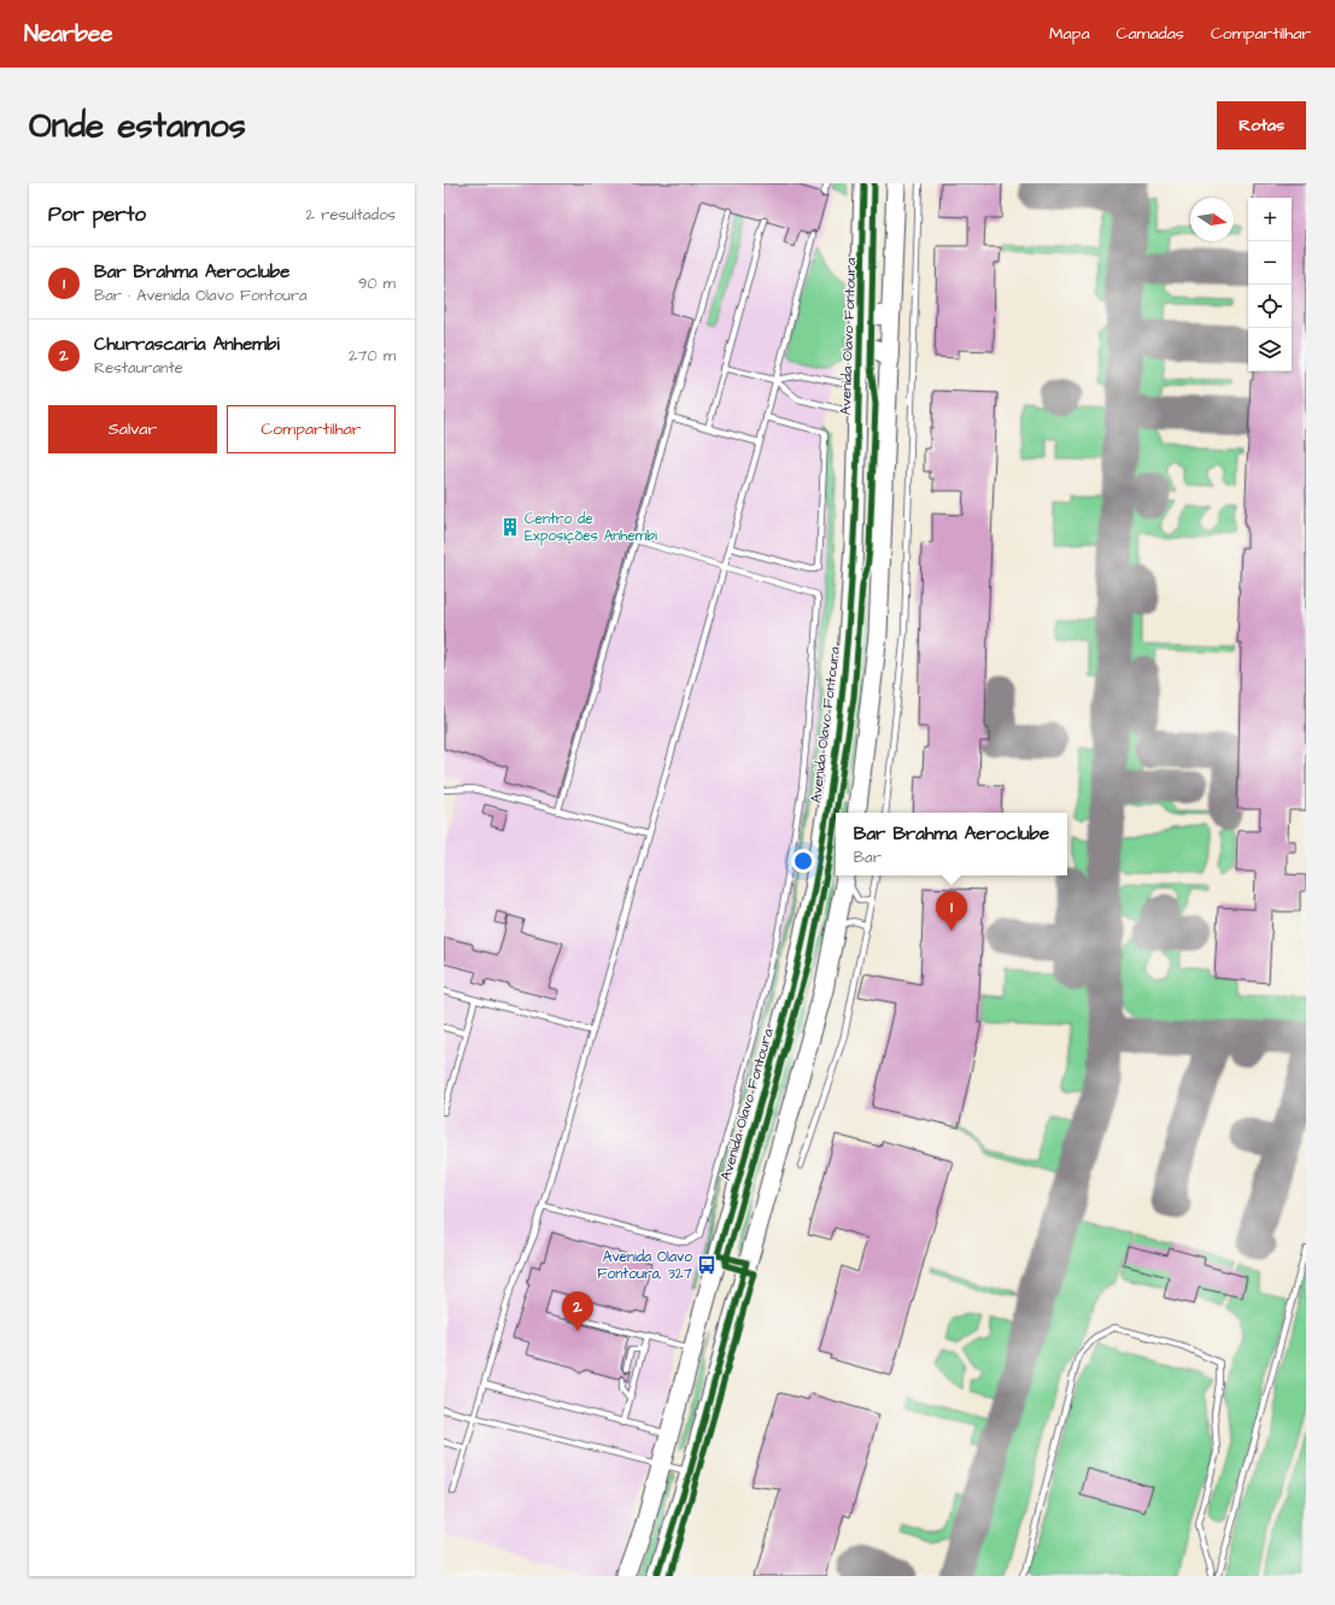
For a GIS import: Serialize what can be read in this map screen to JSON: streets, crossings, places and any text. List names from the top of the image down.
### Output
{
  "streets": {
    "main road": ["Avenida Olavo Fontoura"]
  },
  "places": {
    "building": ["Centro de Exposições Anhembi"],
    "bus stop": ["Avenida Olavo Fontoura, 327"]
  },
  "north": "right",
  "page": {
    "header": "Nearbee",
    "nav": ["Mapa", "Camadas", "Compartilhar"],
    "buttons": [
      "Rotas",
      ["Salvar", "Compartilhar"]
    ],
    "title": "Onde estamos",
    "heading": ["Por perto", "2 resultados"],
    "map_buttons": ["+", "−"],
    "list": [
      {
        "mark": "1",
        "name": "Bar Brahma Aeroclube",
        "note": "Bar · Avenida Olavo Fontoura",
        "value": "90 m"
      },
      {
        "mark": "2",
        "name": "Churrascaria Anhembi",
        "note": "Restaurante",
        "value": "270 m"
      }
    ],
    "popup": ["Bar Brahma Aeroclube", "Bar"],
    "pins": ["1", "2"]
  }
}
